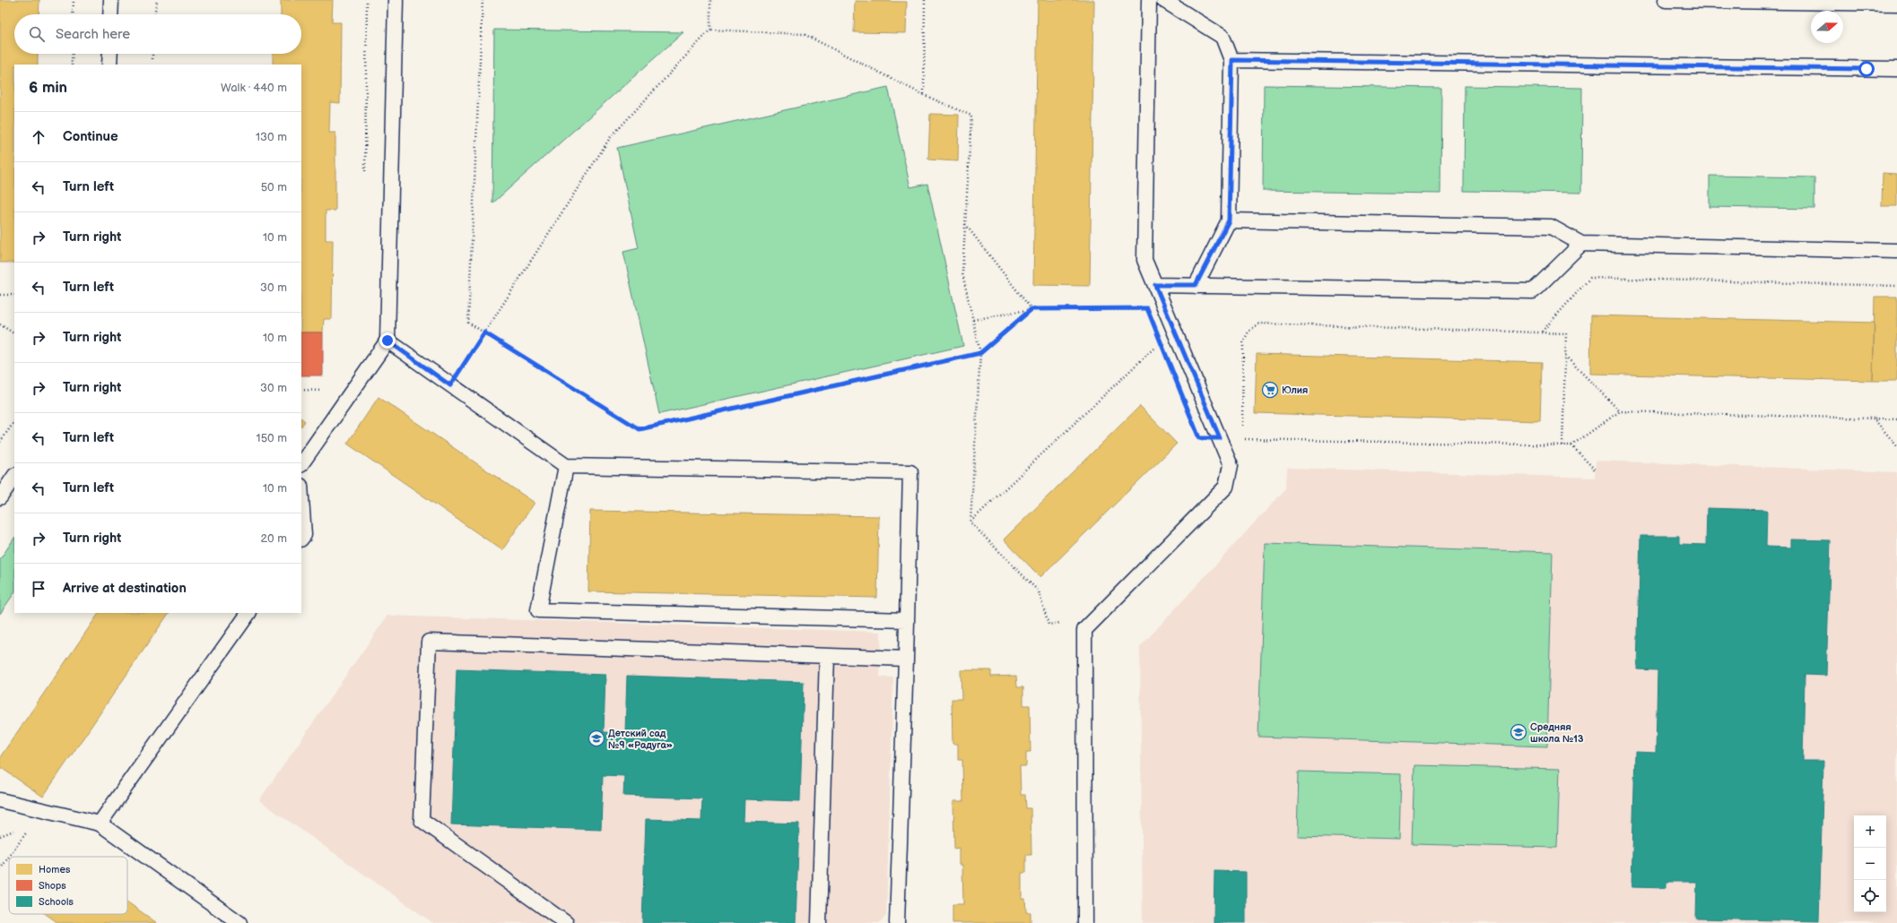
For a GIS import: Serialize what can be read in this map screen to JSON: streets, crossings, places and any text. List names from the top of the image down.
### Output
{
  "places": {
    "supermarket": ["Юлия"],
    "school or university": ["Средняя школа №13", "Детский сад №9 «Радуга»"]
  },
  "legend": ["Homes", "Shops", "Schools"],
  "north": "right",
  "page": {
    "search": "Search here",
    "heading": ["6 min", "Walk · 440 m"],
    "list": [
      ["Continue", "130 m"],
      ["Turn left", "50 m"],
      ["Turn right", "10 m"],
      ["Turn left", "30 m"],
      ["Turn right", "10 m"],
      ["Turn right", "30 m"],
      ["Turn left", "150 m"],
      ["Turn left", "10 m"],
      ["Turn right", "20 m"],
      "Arrive at destination"
    ],
    "map_buttons": ["+", "−"]
  }
}
